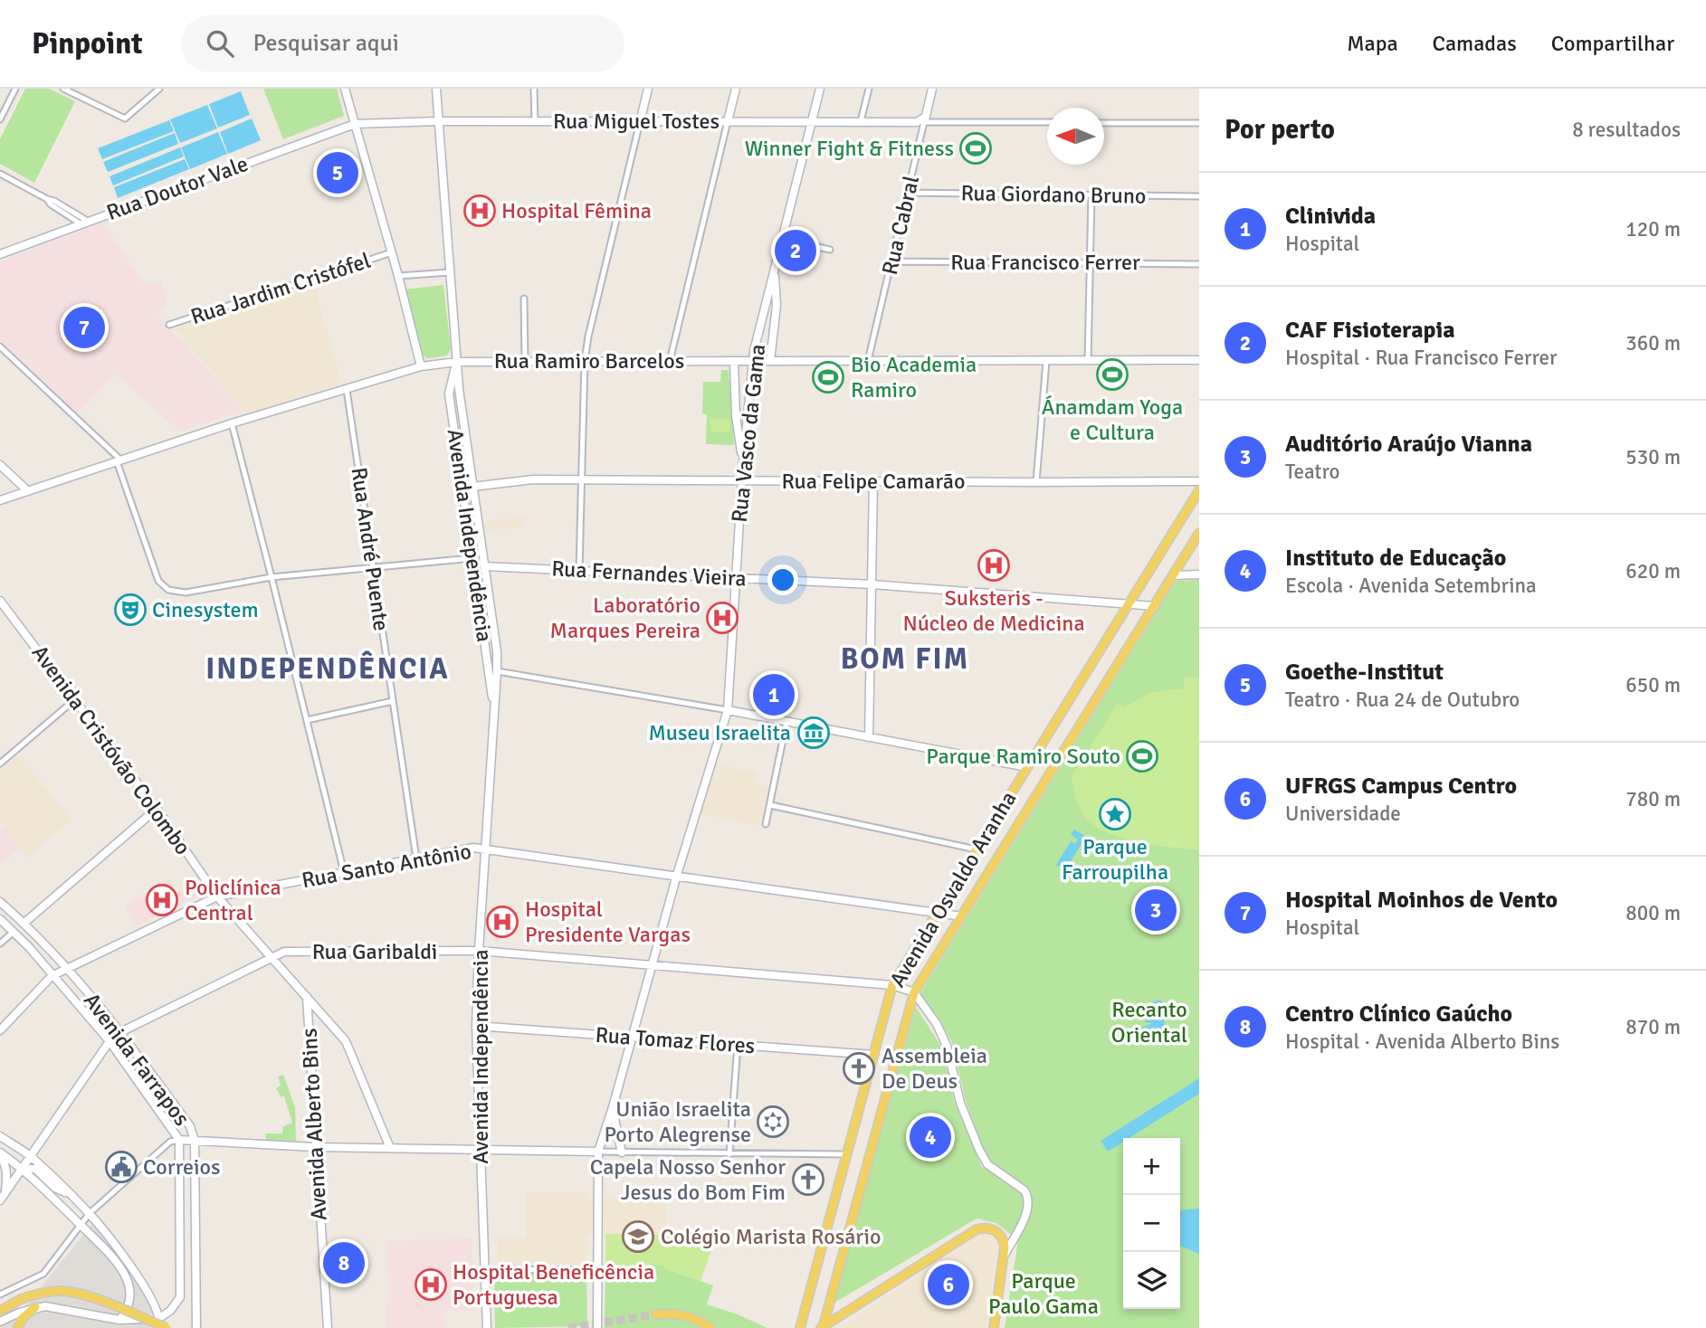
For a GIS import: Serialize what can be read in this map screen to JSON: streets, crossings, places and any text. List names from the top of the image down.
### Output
{
  "streets": {
    "main road": ["Avenida Osvaldo Aranha"],
    "street": [
      "Rua Miguel Tostes",
      "Rua Doutor Vale",
      "Rua Giordano Bruno",
      "Rua Cabral",
      "Rua Francisco Ferrer",
      "Rua Jardim Cristófel",
      "Rua Ramiro Barcelos",
      "Rua Vasco da Gama",
      "Rua Felipe Camarão",
      "Avenida Independência",
      "Rua André Puente",
      "Rua Fernandes Vieira",
      "Avenida Cristóvão Colombo",
      "Rua Santo Antônio",
      "Rua Garibaldi",
      "Rua Tomaz Flores",
      "Avenida Farrapos",
      "Avenida Alberto Bins"
    ]
  },
  "crossings": [
    ["Rua Miguel Tostes", "Rua Doutor Vale"],
    ["Rua Miguel Tostes", "Rua Cabral"],
    ["Rua Miguel Tostes", "Rua Vasco da Gama"],
    ["Rua Miguel Tostes", "Avenida Independência"],
    ["Rua Giordano Bruno", "Rua Cabral"],
    ["Rua Cabral", "Rua Francisco Ferrer"],
    ["Rua Cabral", "Rua Ramiro Barcelos"],
    ["Rua Ramiro Barcelos", "Avenida Independência"],
    ["Rua Ramiro Barcelos", "Rua André Puente"],
    ["Rua Vasco da Gama", "Rua Felipe Camarão"],
    ["Rua Vasco da Gama", "Rua Fernandes Vieira"],
    ["Rua Vasco da Gama", "Rua Santo Antônio"],
    ["Rua Vasco da Gama", "Rua Garibaldi"],
    ["Rua Vasco da Gama", "Rua Tomaz Flores"],
    ["Rua Felipe Camarão", "Avenida Independência"],
    ["Avenida Independência", "Rua Fernandes Vieira"],
    ["Avenida Independência", "Rua Santo Antônio"],
    ["Avenida Independência", "Rua Garibaldi"],
    ["Avenida Independência", "Rua Tomaz Flores"],
    ["Rua André Puente", "Rua Santo Antônio"],
    ["Rua Fernandes Vieira", "Avenida Osvaldo Aranha"],
    ["Avenida Cristóvão Colombo", "Rua Santo Antônio"],
    ["Avenida Cristóvão Colombo", "Rua Garibaldi"],
    ["Avenida Cristóvão Colombo", "Avenida Alberto Bins"],
    ["Rua Santo Antônio", "Avenida Osvaldo Aranha"],
    ["Rua Santo Antônio", "Avenida Farrapos"],
    ["Avenida Osvaldo Aranha", "Rua Garibaldi"],
    ["Avenida Osvaldo Aranha", "Rua Tomaz Flores"],
    ["Rua Garibaldi", "Avenida Farrapos"]
  ],
  "districts": ["BOM FIM", "INDEPENDÊNCIA"],
  "parks": ["Recanto Oriental", "Parque Paulo Gama"],
  "places": {
    "sports": [
      "Winner Fight & Fitness",
      "Ánamdam Yoga e Cultura",
      "Bio Academia Ramiro",
      "Parque Ramiro Souto"
    ],
    "hospital": [
      "Hospital Fêmina",
      "Suksteris - Núcleo de Medicina",
      "Laboratório Marques Pereira",
      "Policlínica Central",
      "Hospital Presidente Vargas",
      "Hospital Beneficência Portuguesa"
    ],
    "theatre": ["Cinesystem"],
    "museum": ["Museu Israelita"],
    "place": ["Parque Farroupilha"],
    "church": ["Assembleia De Deus", "Capela Nosso Senhor Jesus do Bom Fim"],
    "synagogue": ["União Israelita Porto Alegrense"],
    "public building": ["Correios"],
    "school or university": ["Colégio Marista Rosário"]
  },
  "north": "left",
  "page": {
    "header": "Pinpoint",
    "search": "Pesquisar aqui",
    "nav": ["Mapa", "Camadas", "Compartilhar"],
    "heading": ["Por perto", "8 resultados"],
    "pins": [
      "5",
      "2",
      "7",
      "1",
      "3",
      "4",
      "8",
      "6"
    ],
    "list": [
      {
        "mark": "1",
        "name": "Clinivida",
        "note": "Hospital",
        "value": "120 m"
      },
      {
        "mark": "2",
        "name": "CAF Fisioterapia",
        "note": "Hospital · Rua Francisco Ferrer",
        "value": "360 m"
      },
      {
        "mark": "3",
        "name": "Auditório Araújo Vianna",
        "note": "Teatro",
        "value": "530 m"
      },
      {
        "mark": "4",
        "name": "Instituto de Educação",
        "note": "Escola · Avenida Setembrina",
        "value": "620 m"
      },
      {
        "mark": "5",
        "name": "Goethe-Institut",
        "note": "Teatro · Rua 24 de Outubro",
        "value": "650 m"
      },
      {
        "mark": "6",
        "name": "UFRGS Campus Centro",
        "note": "Universidade",
        "value": "780 m"
      },
      {
        "mark": "7",
        "name": "Hospital Moinhos de Vento",
        "note": "Hospital",
        "value": "800 m"
      },
      {
        "mark": "8",
        "name": "Centro Clínico Gaúcho",
        "note": "Hospital · Avenida Alberto Bins",
        "value": "870 m"
      }
    ],
    "map_buttons": ["+", "−"]
  }
}
